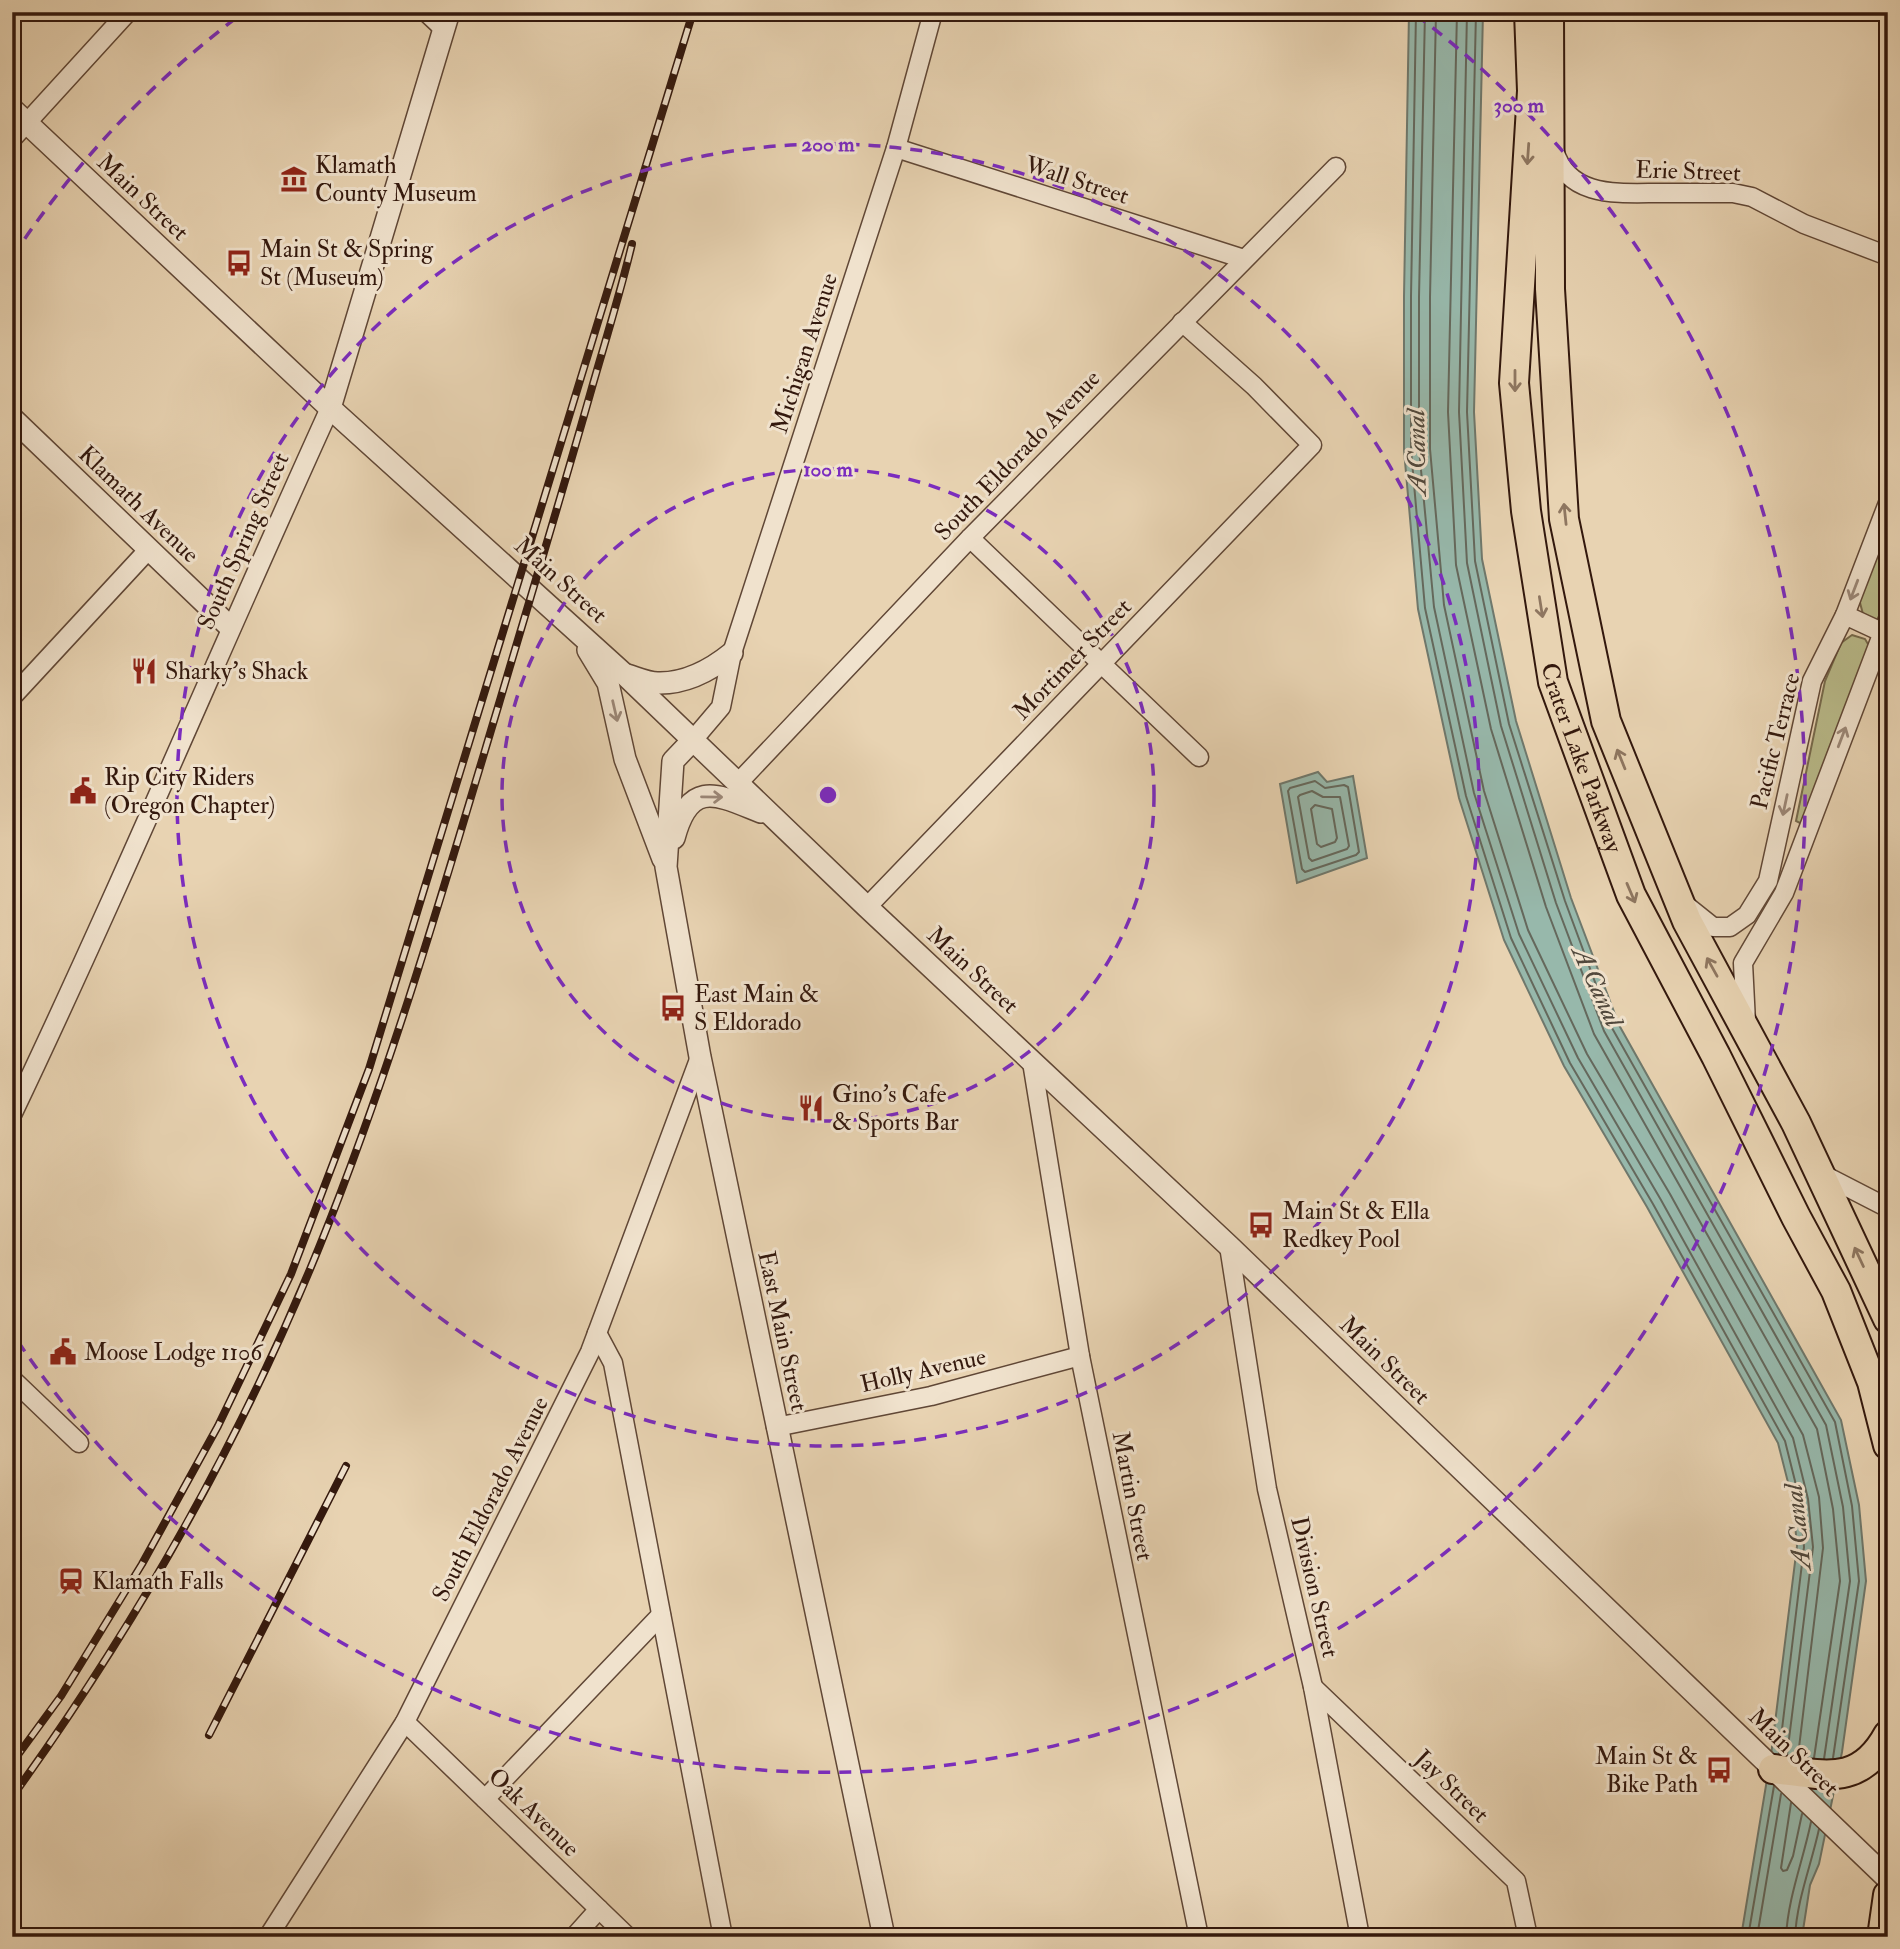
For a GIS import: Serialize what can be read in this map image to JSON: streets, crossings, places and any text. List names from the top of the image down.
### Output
{
  "streets": {
    "main road": ["Crater Lake Parkway"],
    "street": [
      "Erie Street",
      "Wall Street",
      "Main Street",
      "Michigan Avenue",
      "South Eldorado Avenue",
      "Klamath Avenue",
      "South Spring Street",
      "Mortimer Street",
      "Pacific Terrace",
      "East Main Street",
      "Holly Avenue",
      "Martin Street",
      "Division Street",
      "Jay Street",
      "Oak Avenue"
    ]
  },
  "crossings": [
    ["Erie Street", "Crater Lake Parkway"],
    ["Wall Street", "Michigan Avenue"],
    ["Wall Street", "South Eldorado Avenue"],
    ["Main Street", "Michigan Avenue"],
    ["Main Street", "South Eldorado Avenue"],
    ["Main Street", "South Spring Street"],
    ["Main Street", "Mortimer Street"],
    ["Main Street", "East Main Street"],
    ["Main Street", "Martin Street"],
    ["Main Street", "Division Street"],
    ["Michigan Avenue", "East Main Street"],
    ["South Eldorado Avenue", "Mortimer Street"],
    ["South Eldorado Avenue", "East Main Street"],
    ["South Eldorado Avenue", "Oak Avenue"],
    ["Klamath Avenue", "South Spring Street"],
    ["Pacific Terrace", "Crater Lake Parkway"],
    ["East Main Street", "Holly Avenue"],
    ["Holly Avenue", "Martin Street"],
    ["Division Street", "Jay Street"]
  ],
  "water": ["A Canal"],
  "places": {
    "museum": ["Klamath County Museum"],
    "bus stop": [
      "Main St & Spring St (Museum)",
      "East Main & S Eldorado",
      "Main St & Ella Redkey Pool",
      "Main St & Bike Path"
    ],
    "restaurant": ["Sharky's Shack", "Gino's Cafe & Sports Bar"],
    "public building": ["Rip City Riders (Oregon Chapter)", "Moose Lodge 1106"],
    "station": ["Klamath Falls"]
  },
  "rings": ["300 m", "200 m", "100 m"]
}
